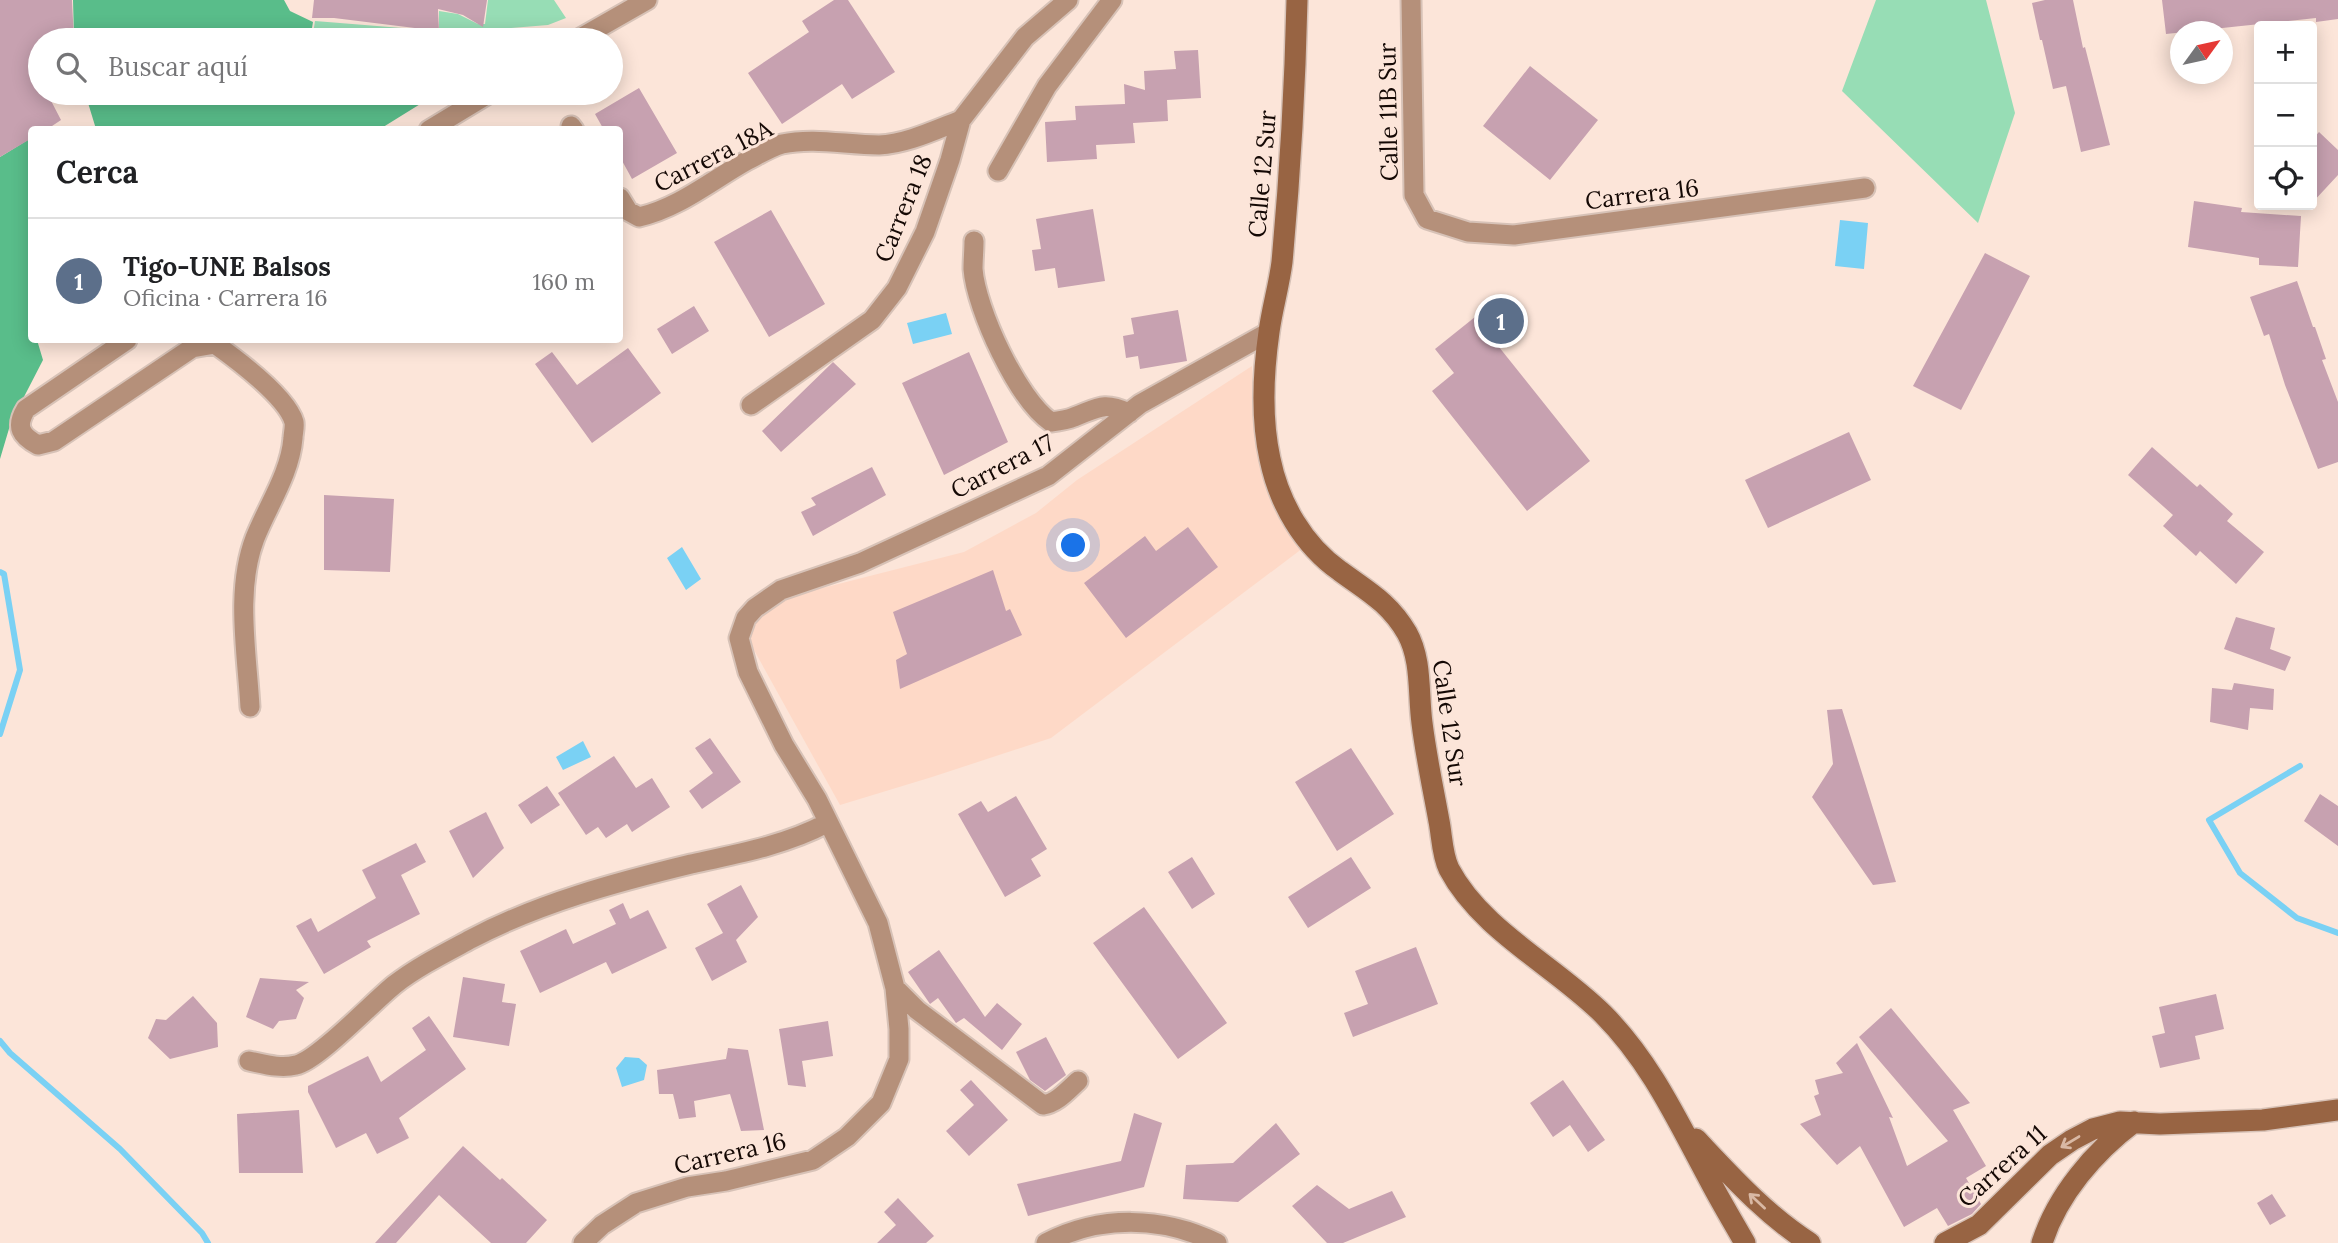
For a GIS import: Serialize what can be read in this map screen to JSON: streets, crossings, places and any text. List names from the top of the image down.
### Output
{
  "streets": {
    "main road": ["Calle 12 Sur", "Carrera 11"],
    "street": [
      "Calle 11B Sur",
      "Carrera 18A",
      "Carrera 16",
      "Carrera 18",
      "Carrera 17"
    ]
  },
  "crossings": [
    ["Calle 11B Sur", "Carrera 16"],
    ["Carrera 18A", "Carrera 18"],
    ["Calle 12 Sur", "Carrera 17"]
  ],
  "north": "top right",
  "page": {
    "map_buttons": ["+", "−"],
    "search": "Buscar aquí",
    "heading": "Cerca",
    "list": [
      {
        "mark": "1",
        "name": "Tigo-UNE Balsos",
        "note": "Oficina · Carrera 16",
        "value": "160 m"
      }
    ],
    "pins": "1"
  }
}
